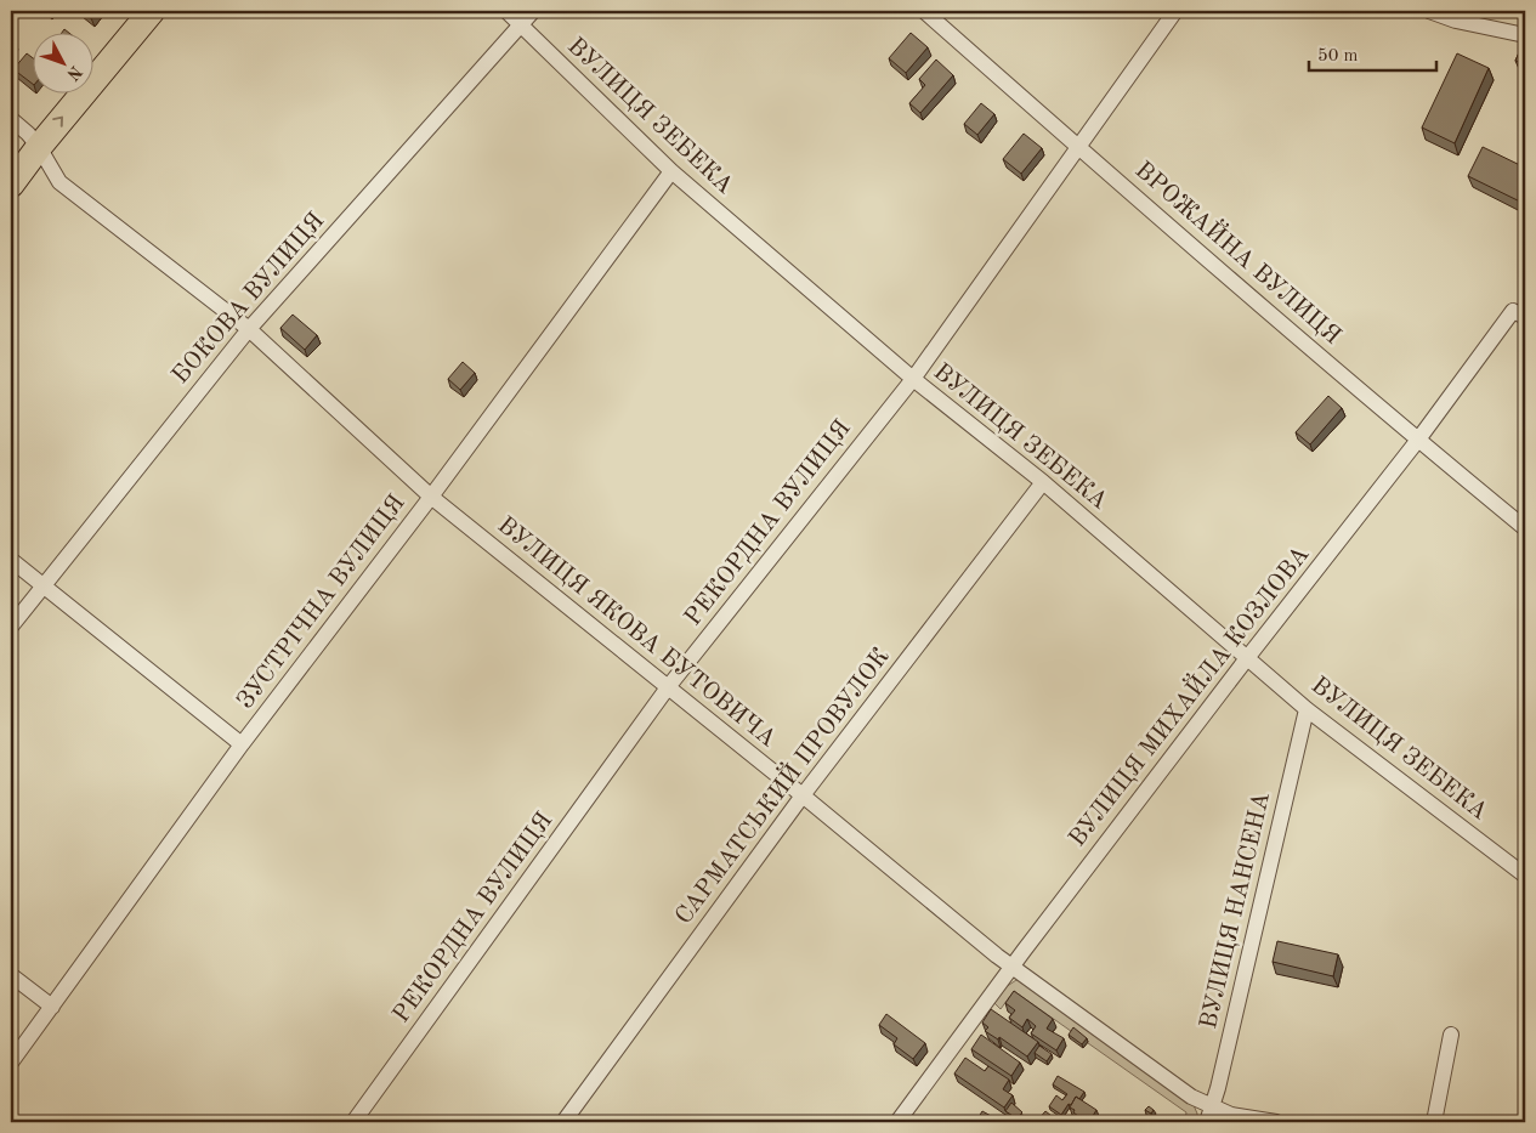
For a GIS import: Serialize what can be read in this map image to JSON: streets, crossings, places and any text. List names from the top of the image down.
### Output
{
  "streets": {
    "street": [
      "ВУЛИЦЯ ЗЕБЕКА",
      "ВРОЖАЙНА ВУЛИЦЯ",
      "БОКОВА ВУЛИЦЯ",
      "РЕКОРДНА ВУЛИЦЯ",
      "ЗУСТРІЧНА ВУЛИЦЯ",
      "ВУЛИЦЯ ЯКОВА БУТОВИЧА",
      "ВУЛИЦЯ МИХАЙЛА КОЗЛОВА",
      "САРМАТСЬКИЙ ПРОВУЛОК",
      "ВУЛИЦЯ НАНСЕНА"
    ]
  },
  "crossings": [
    ["ВУЛИЦЯ ЗЕБЕКА", "БОКОВА ВУЛИЦЯ"],
    ["ВУЛИЦЯ ЗЕБЕКА", "РЕКОРДНА ВУЛИЦЯ"],
    ["ВУЛИЦЯ ЗЕБЕКА", "ЗУСТРІЧНА ВУЛИЦЯ"],
    ["ВУЛИЦЯ ЗЕБЕКА", "ВУЛИЦЯ МИХАЙЛА КОЗЛОВА"],
    ["ВУЛИЦЯ ЗЕБЕКА", "САРМАТСЬКИЙ ПРОВУЛОК"],
    ["ВУЛИЦЯ ЗЕБЕКА", "ВУЛИЦЯ НАНСЕНА"],
    ["ВРОЖАЙНА ВУЛИЦЯ", "РЕКОРДНА ВУЛИЦЯ"],
    ["ВРОЖАЙНА ВУЛИЦЯ", "ВУЛИЦЯ МИХАЙЛА КОЗЛОВА"],
    ["БОКОВА ВУЛИЦЯ", "ВУЛИЦЯ ЯКОВА БУТОВИЧА"],
    ["РЕКОРДНА ВУЛИЦЯ", "ВУЛИЦЯ ЯКОВА БУТОВИЧА"],
    ["ЗУСТРІЧНА ВУЛИЦЯ", "ВУЛИЦЯ ЯКОВА БУТОВИЧА"],
    ["ВУЛИЦЯ ЯКОВА БУТОВИЧА", "ВУЛИЦЯ МИХАЙЛА КОЗЛОВА"],
    ["ВУЛИЦЯ ЯКОВА БУТОВИЧА", "САРМАТСЬКИЙ ПРОВУЛОК"],
    ["ВУЛИЦЯ ЯКОВА БУТОВИЧА", "ВУЛИЦЯ НАНСЕНА"]
  ],
  "scale_bar": "50 m",
  "north": "bottom right"
}
